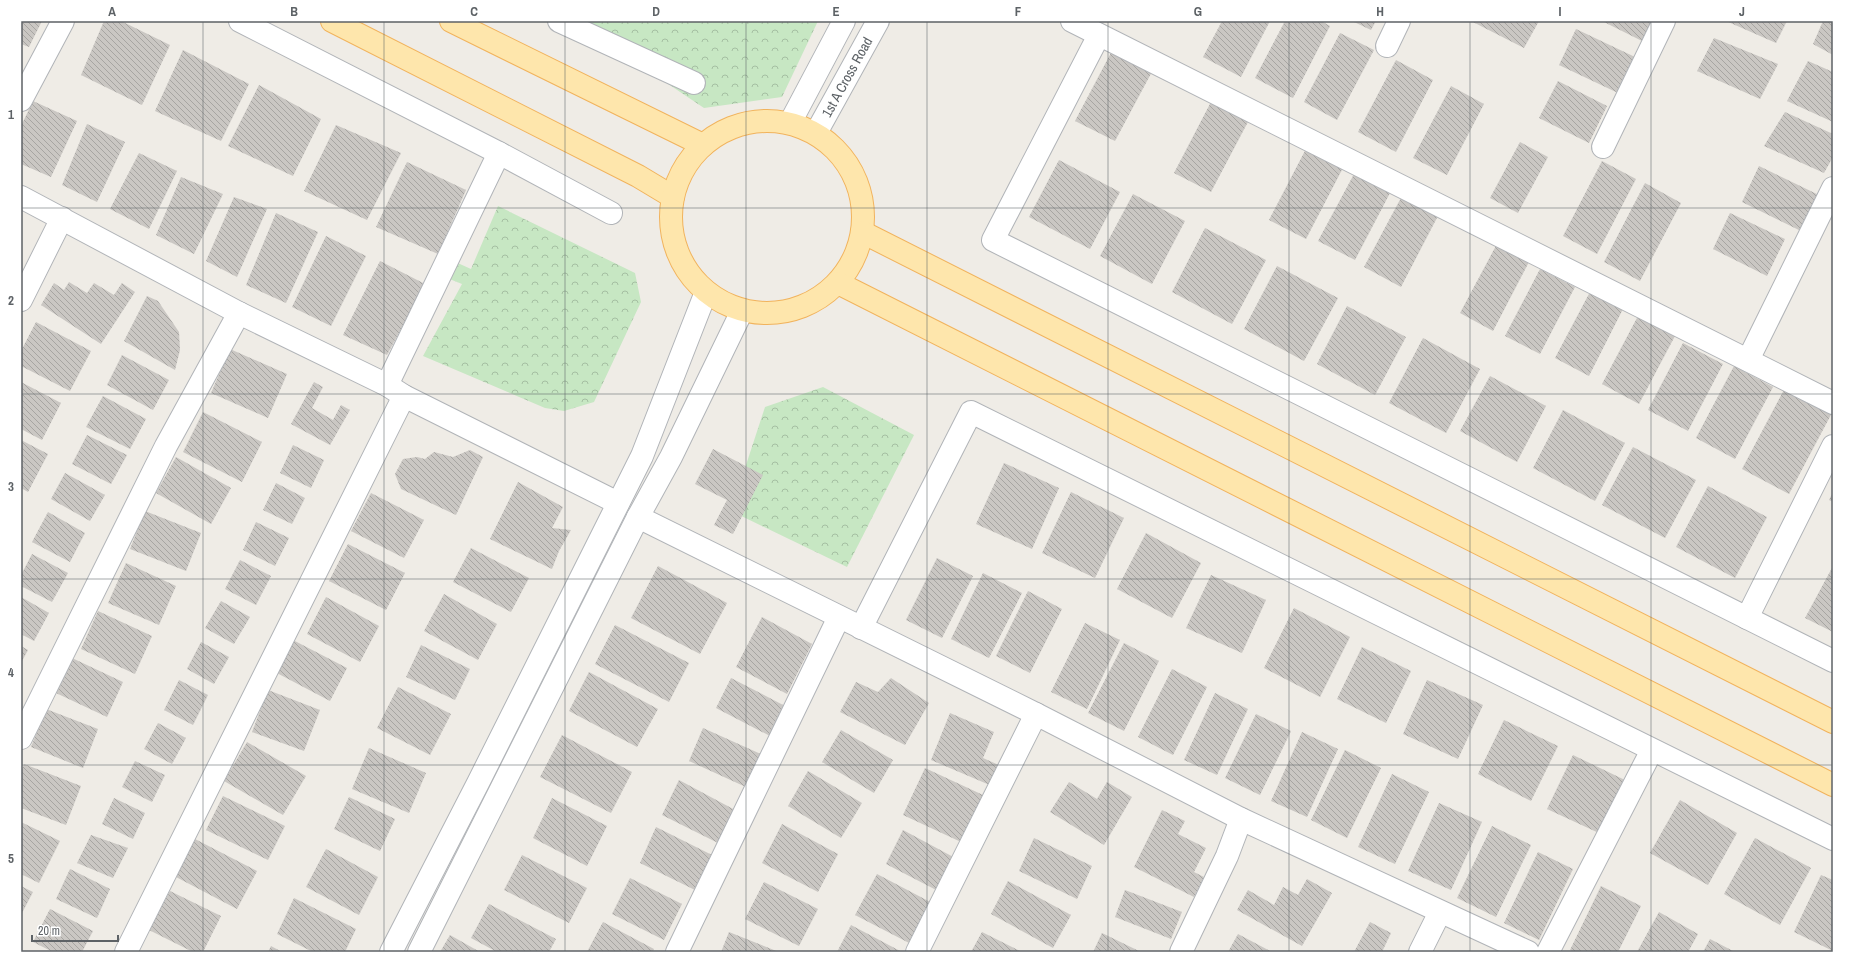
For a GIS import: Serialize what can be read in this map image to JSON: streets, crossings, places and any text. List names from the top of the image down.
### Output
{
  "streets": {
    "street": ["1st A Cross Road"]
  },
  "scale_bar": "20 m",
  "grid": {
    "columns": [
      "A",
      "B",
      "C",
      "D",
      "E",
      "F",
      "G",
      "H",
      "I",
      "J"
    ],
    "rows": [
      "1",
      "2",
      "3",
      "4",
      "5"
    ]
  }
}
